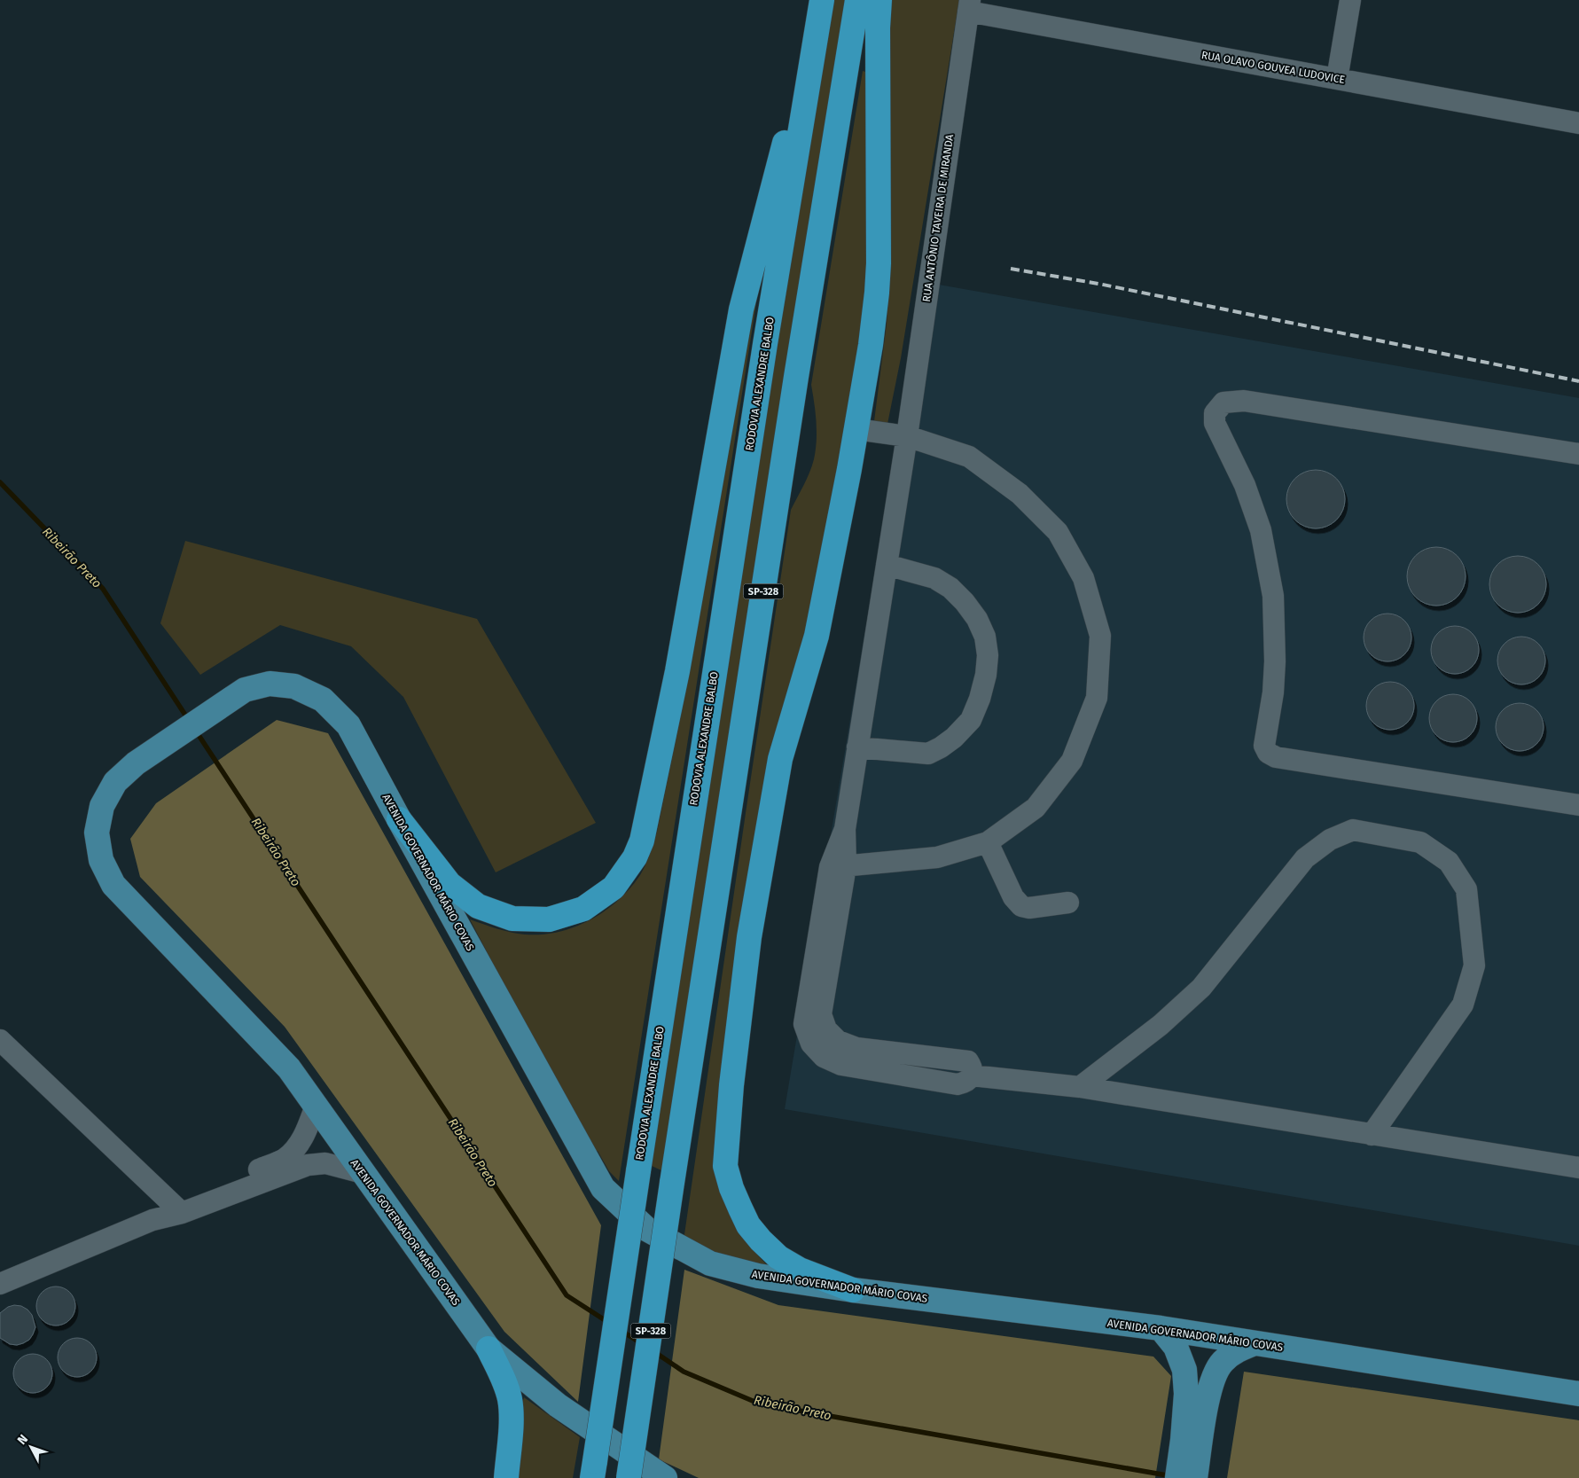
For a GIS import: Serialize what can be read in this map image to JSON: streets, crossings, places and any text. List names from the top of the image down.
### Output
{
  "streets": {
    "highway": ["RODOVIA ALEXANDRE BALBO", "SP-328"],
    "main road": ["AVENIDA GOVERNADOR MÁRIO COVAS"],
    "street": ["RUA OLAVO GOUVEA LUDOVICE", "RUA ANTÔNIO TAVEIRA DE MIRANDA"]
  },
  "crossings": [
    ["RUA OLAVO GOUVEA LUDOVICE", "RUA ANTÔNIO TAVEIRA DE MIRANDA"]
  ],
  "water": ["Ribeirão Preto"],
  "north": "top left"
}
